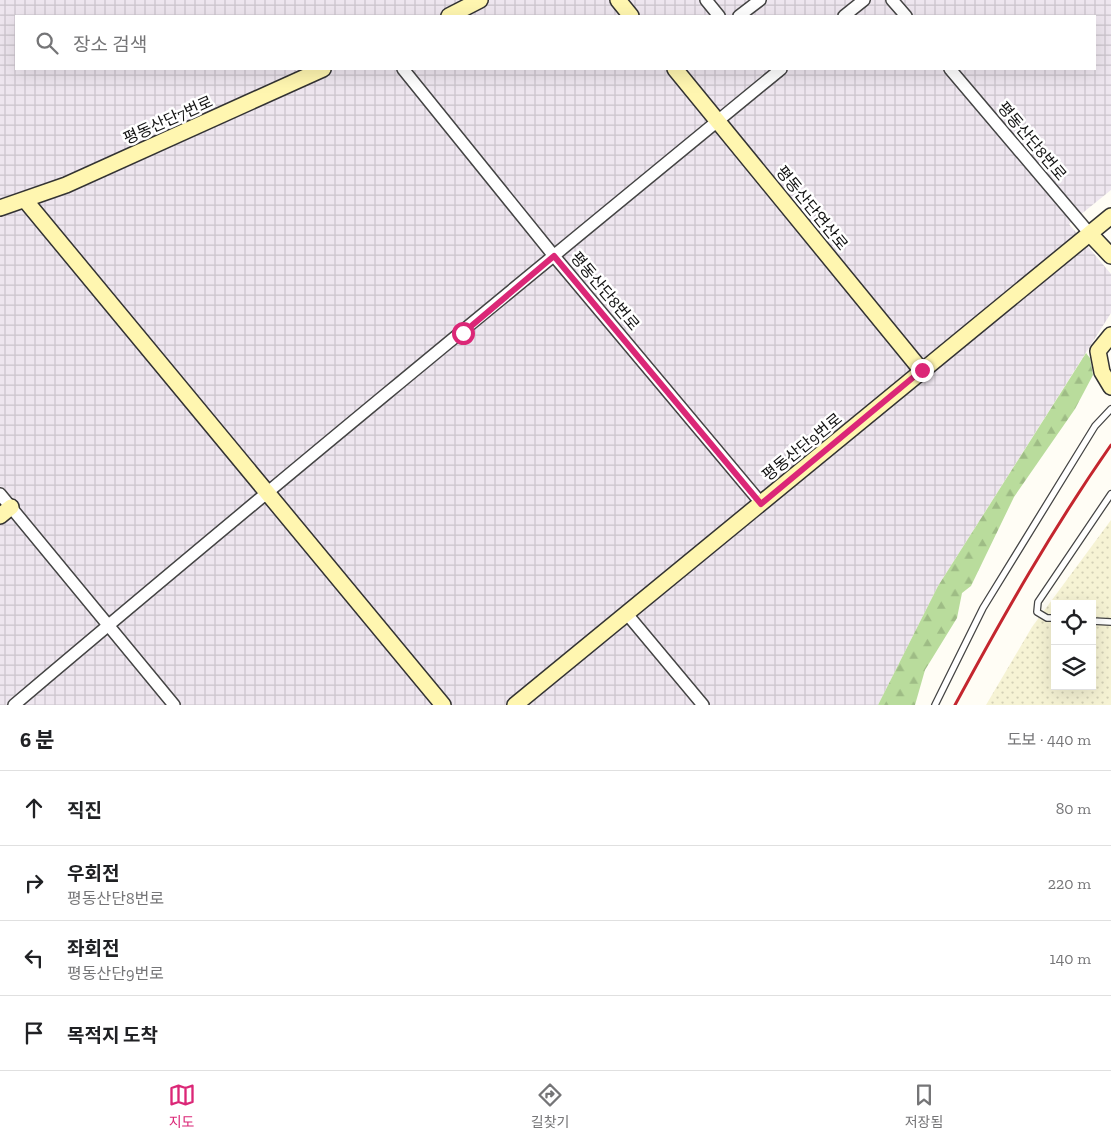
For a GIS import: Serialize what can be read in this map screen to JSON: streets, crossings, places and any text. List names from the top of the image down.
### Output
{
  "streets": {
    "street": [
      "평동산단7번로",
      "평동산단8번로",
      "평동산단연산로",
      "평동산단9번로"
    ]
  },
  "crossings": [
    ["평동산단8번로", "평동산단연산로"],
    ["평동산단8번로", "평동산단9번로"],
    ["평동산단연산로", "평동산단9번로"]
  ],
  "page": {
    "search": "장소 검색",
    "heading": ["6 분", "도보 · 440 m"],
    "list": [
      ["직진", "80 m"],
      ["우회전", "평동산단8번로", "220 m"],
      ["좌회전", "평동산단9번로", "140 m"],
      "목적지 도착"
    ],
    "nav": ["지도", "길찾기", "저장됨"]
  }
}
